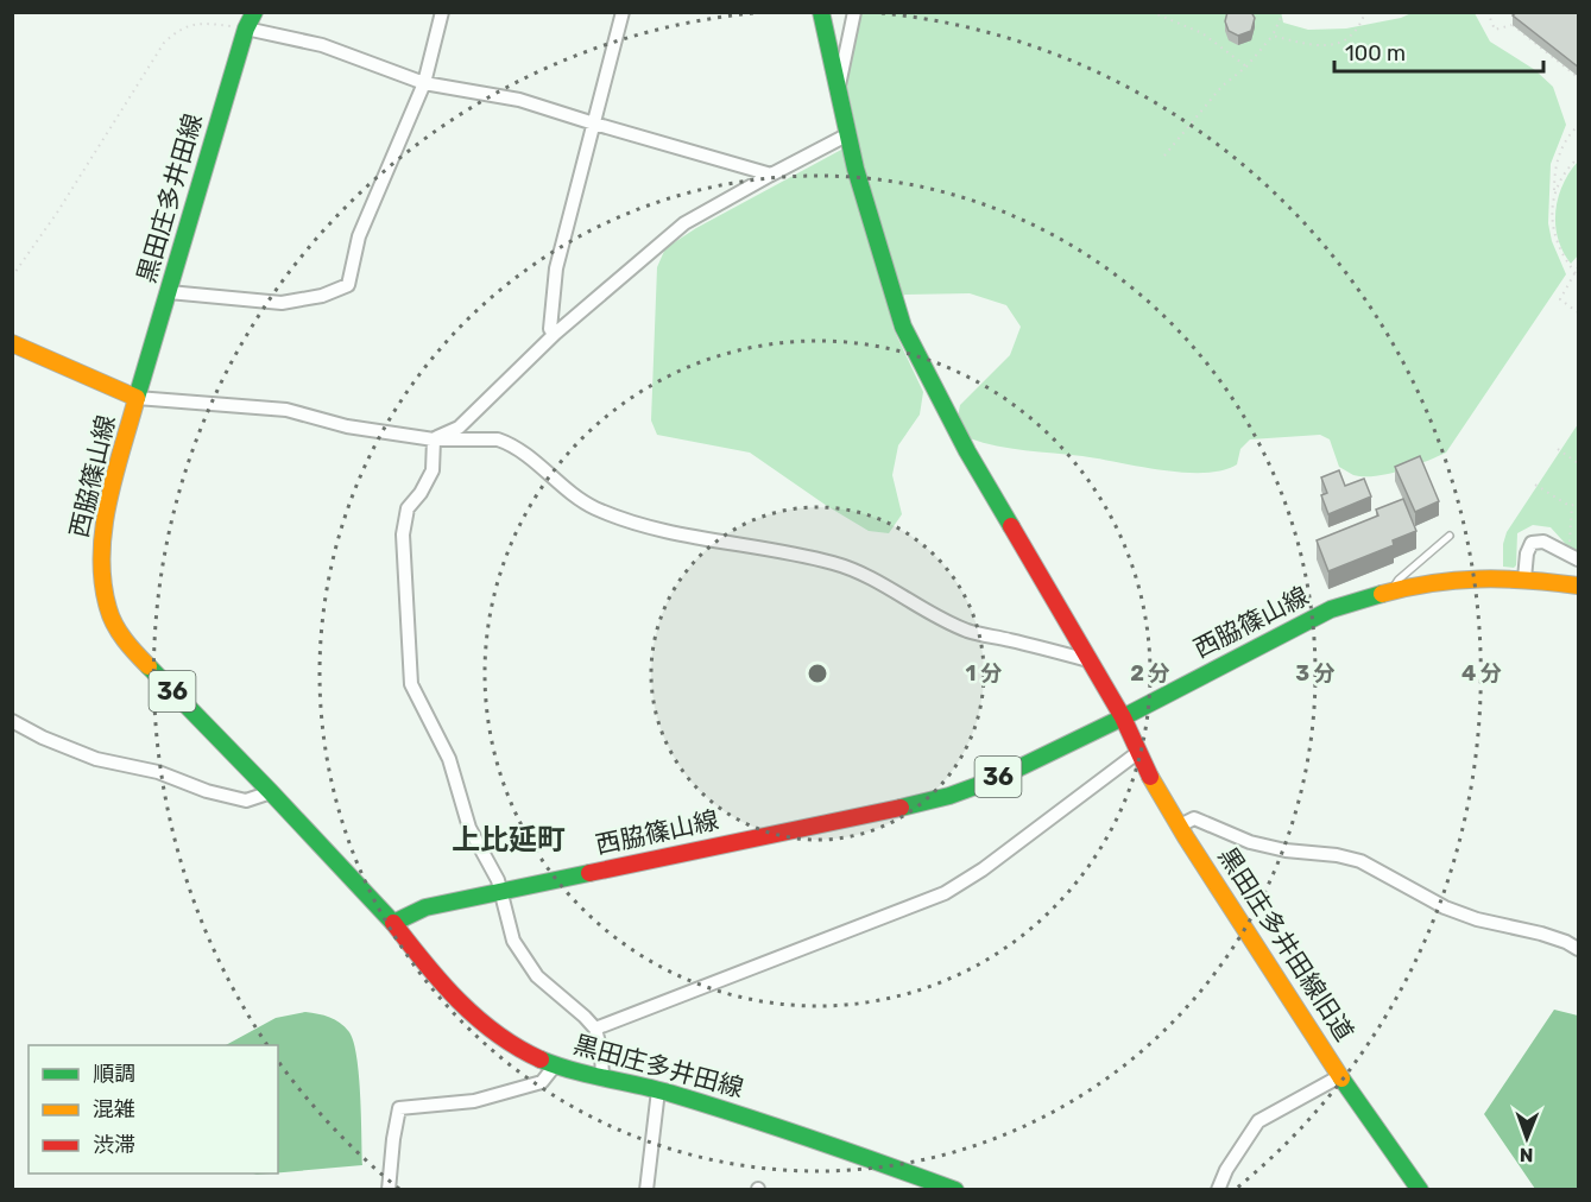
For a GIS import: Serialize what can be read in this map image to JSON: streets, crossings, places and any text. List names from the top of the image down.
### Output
{
  "streets": {
    "main road": [
      "黒田庄多井田線",
      "西脇篠山線",
      "36",
      "黒田庄多井田線旧道"
    ]
  },
  "crossings": [
    ["黒田庄多井田線", "西脇篠山線"],
    ["西脇篠山線", "黒田庄多井田線旧道"]
  ],
  "districts": ["上比延町"],
  "legend": ["順調", "混雑", "渋滞"],
  "scale_bar": "100 m",
  "north": "bottom",
  "rings": [
    "1 分",
    "2 分",
    "3 分",
    "4 分"
  ]
}
